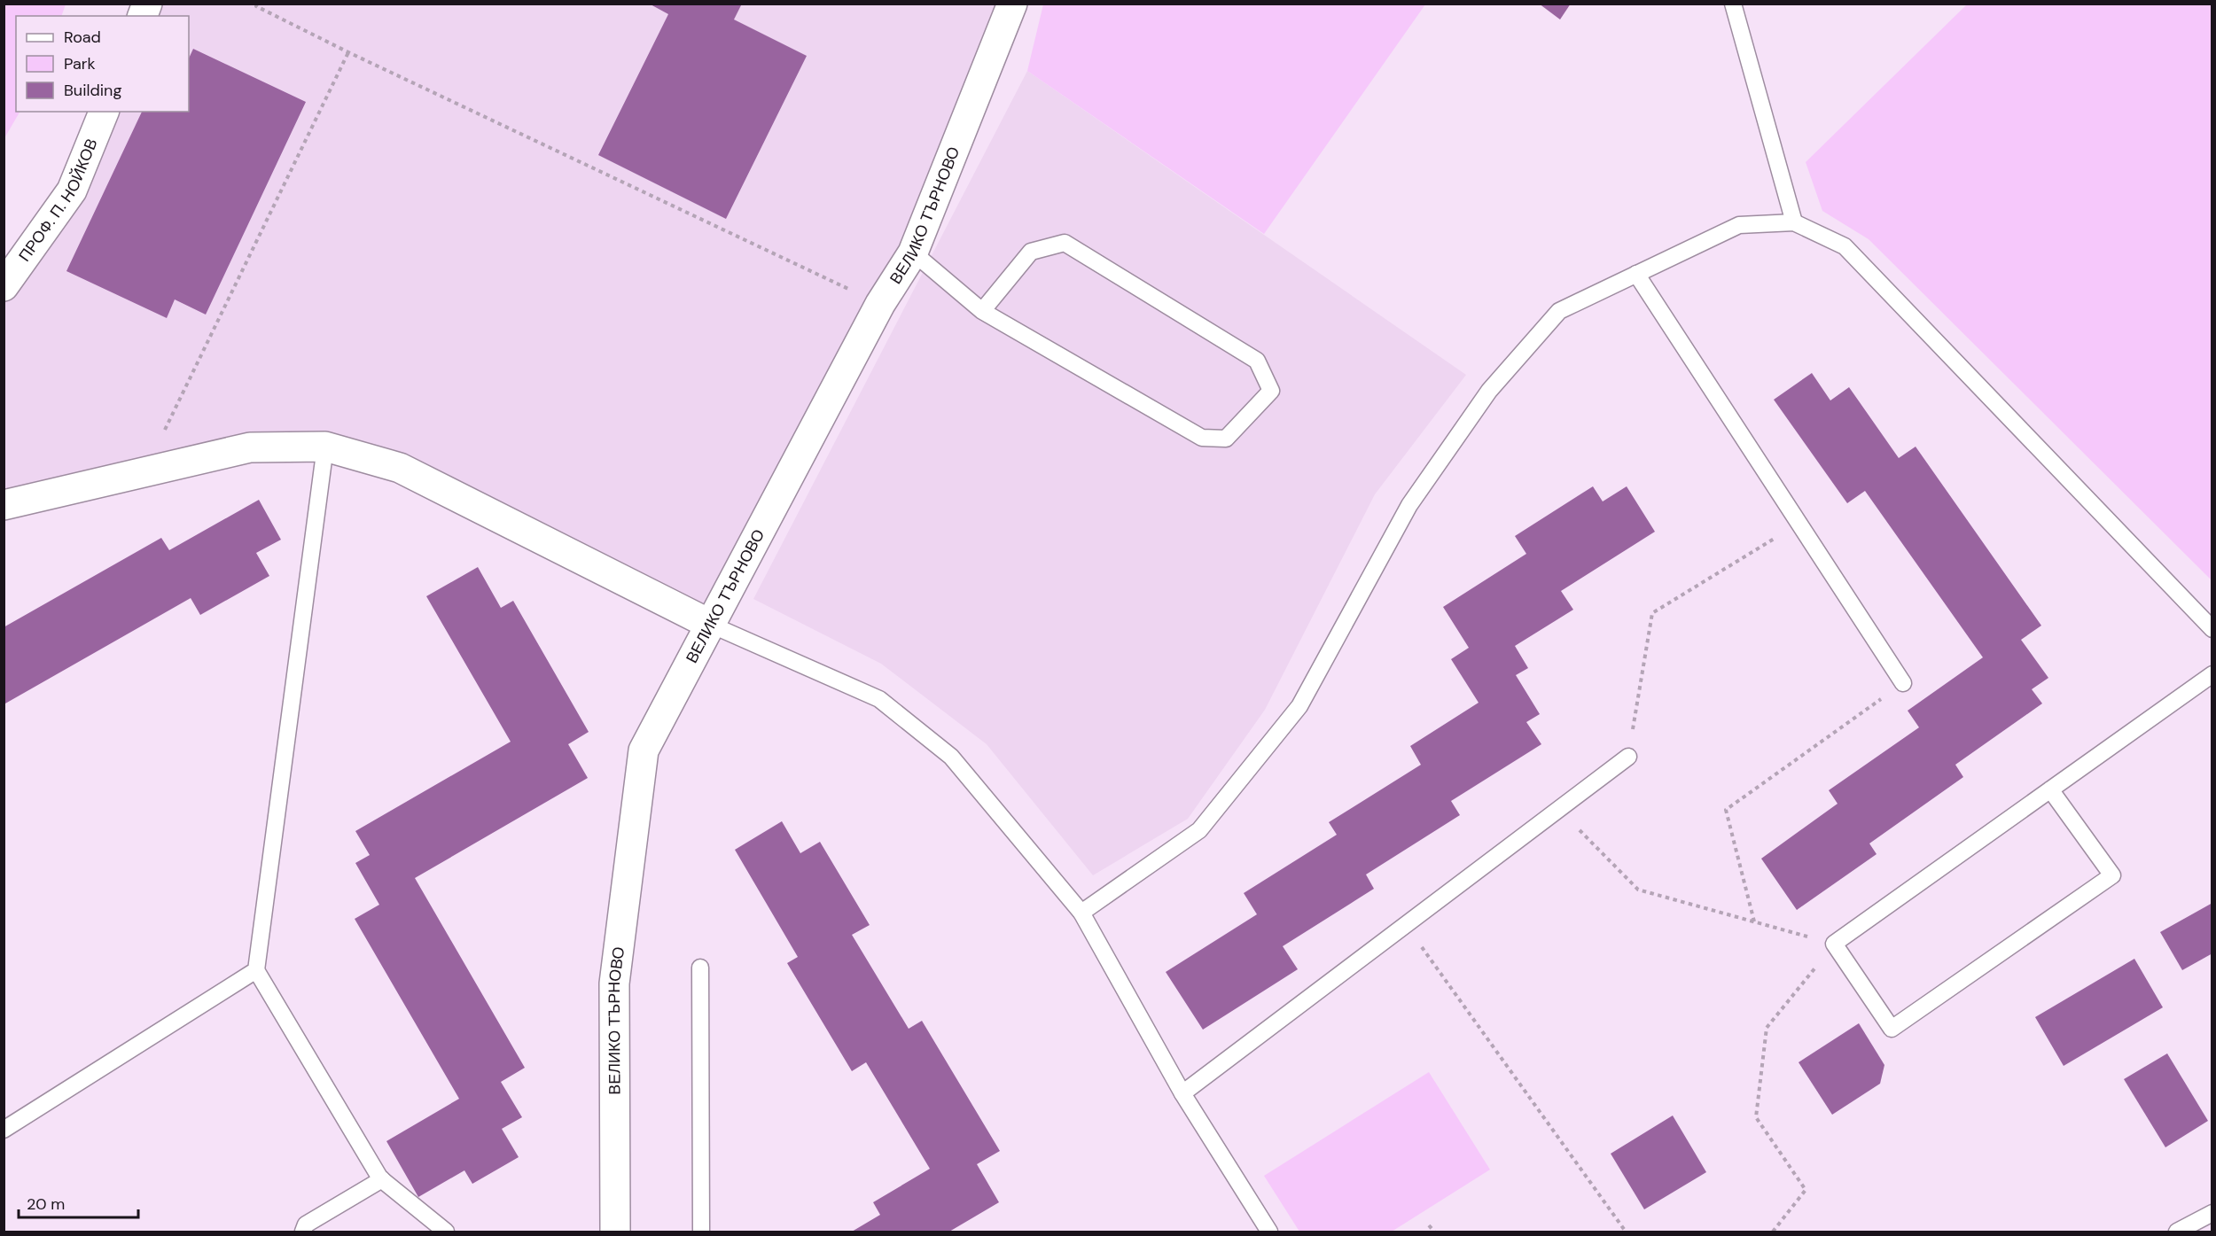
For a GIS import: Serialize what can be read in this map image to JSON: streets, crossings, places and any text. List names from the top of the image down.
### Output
{
  "streets": {
    "street": ["ПРОФ. П. НОЙКОВ", "ВЕЛИКО ТЪРНОВО"]
  },
  "legend": ["Road", "Park", "Building"],
  "scale_bar": "20 m"
}
